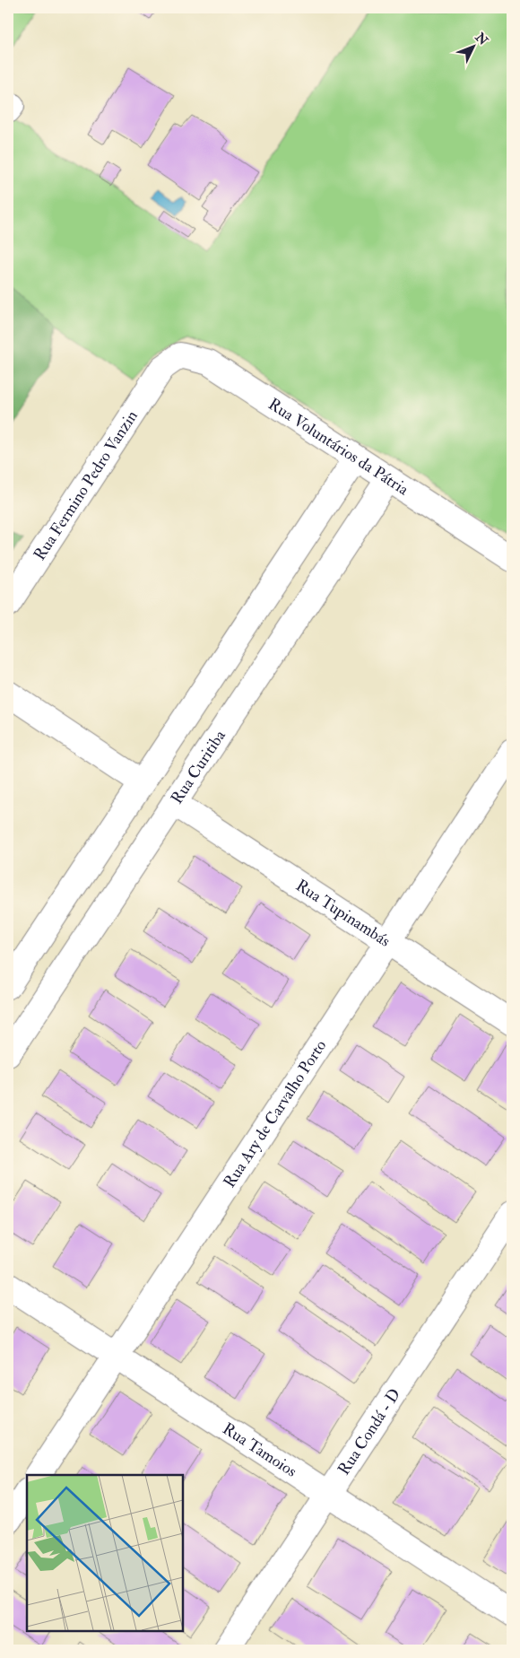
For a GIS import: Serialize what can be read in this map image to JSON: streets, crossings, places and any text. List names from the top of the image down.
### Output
{
  "streets": {
    "street": [
      "Rua Voluntários da Pátria",
      "Rua Fermino Pedro Vanzin",
      "Rua Curitiba",
      "Rua Tupinambás",
      "Rua Ary de Carvalho Porto",
      "Rua Condá - D",
      "Rua Tamoios"
    ]
  },
  "crossings": [
    ["Rua Voluntários da Pátria", "Rua Fermino Pedro Vanzin"],
    ["Rua Voluntários da Pátria", "Rua Curitiba"],
    ["Rua Curitiba", "Rua Tupinambás"],
    ["Rua Tupinambás", "Rua Ary de Carvalho Porto"],
    ["Rua Ary de Carvalho Porto", "Rua Tamoios"],
    ["Rua Condá - D", "Rua Tamoios"]
  ],
  "north": "top right"
}
